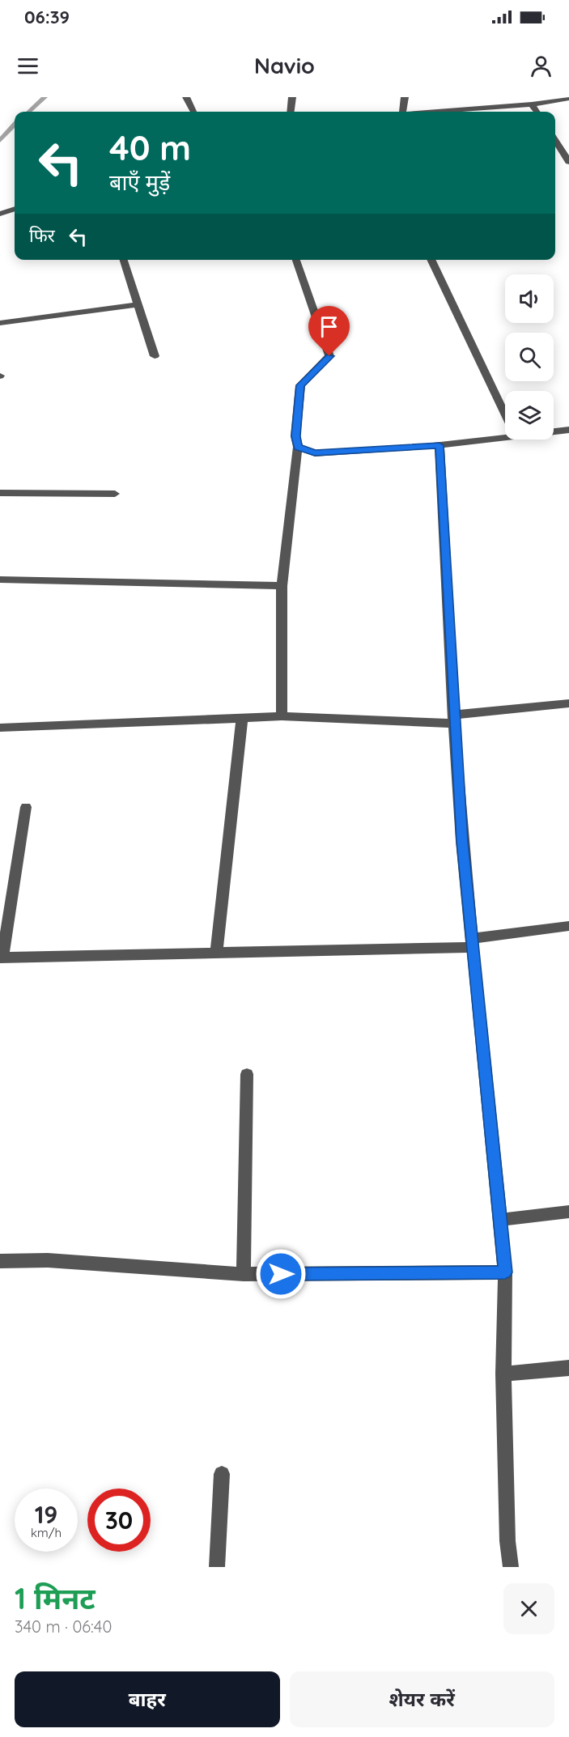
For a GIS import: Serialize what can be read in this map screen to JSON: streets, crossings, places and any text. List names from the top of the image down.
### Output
{
  "page": {
    "status": "06:39",
    "header": "Navio",
    "turn": ["40 m", "बाएँ मुड़ें"],
    "then": "फिर",
    "speed": "19 km/h",
    "limit": "30",
    "heading": ["1 मिनट", "340 m · 06:40"],
    "buttons": ["बाहर", "शेयर करें"]
  }
}
